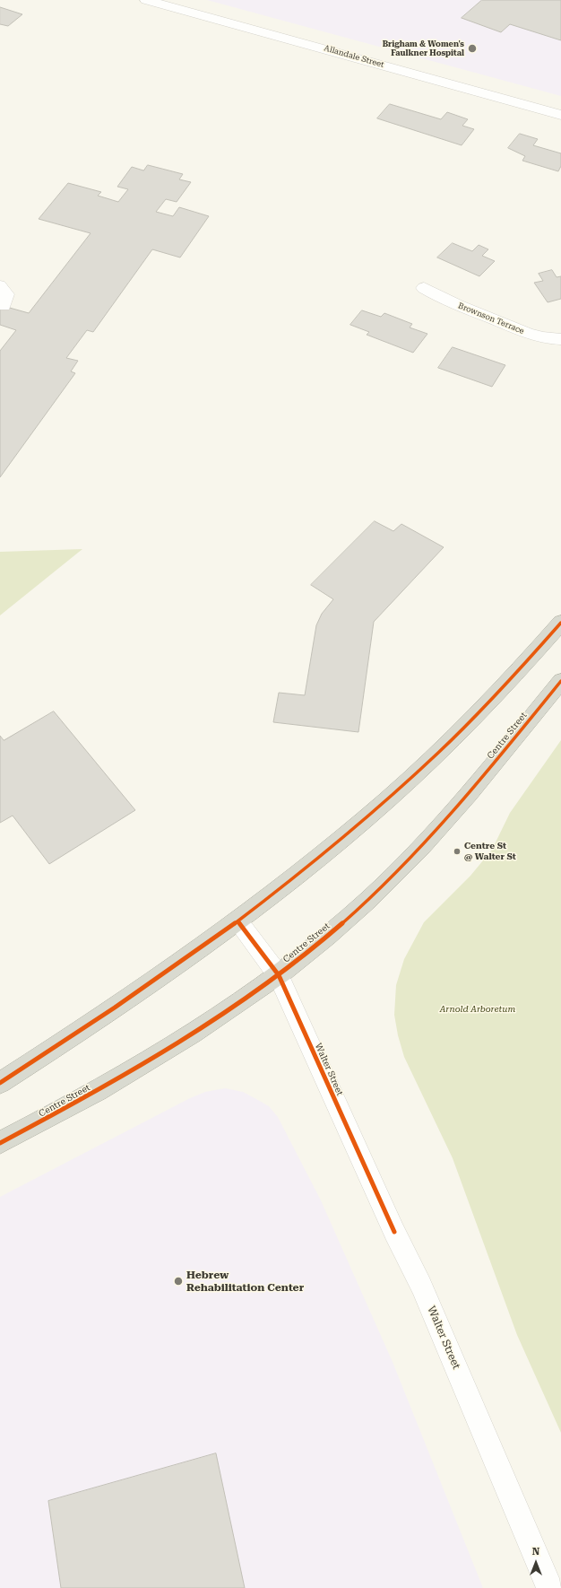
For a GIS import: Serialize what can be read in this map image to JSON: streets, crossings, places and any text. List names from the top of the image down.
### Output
{
  "streets": {
    "highway": ["Centre Street"],
    "street": ["Allandale Street", "Brownson Terrace", "Walter Street"]
  },
  "crossings": [
    ["Centre Street", "Walter Street"]
  ],
  "parks": ["Arnold Arboretum"],
  "places": ["Brigham & Women's Faulkner Hospital", "Centre St @ Walter St", "Hebrew Rehabilitation Center"],
  "north": "top"
}
